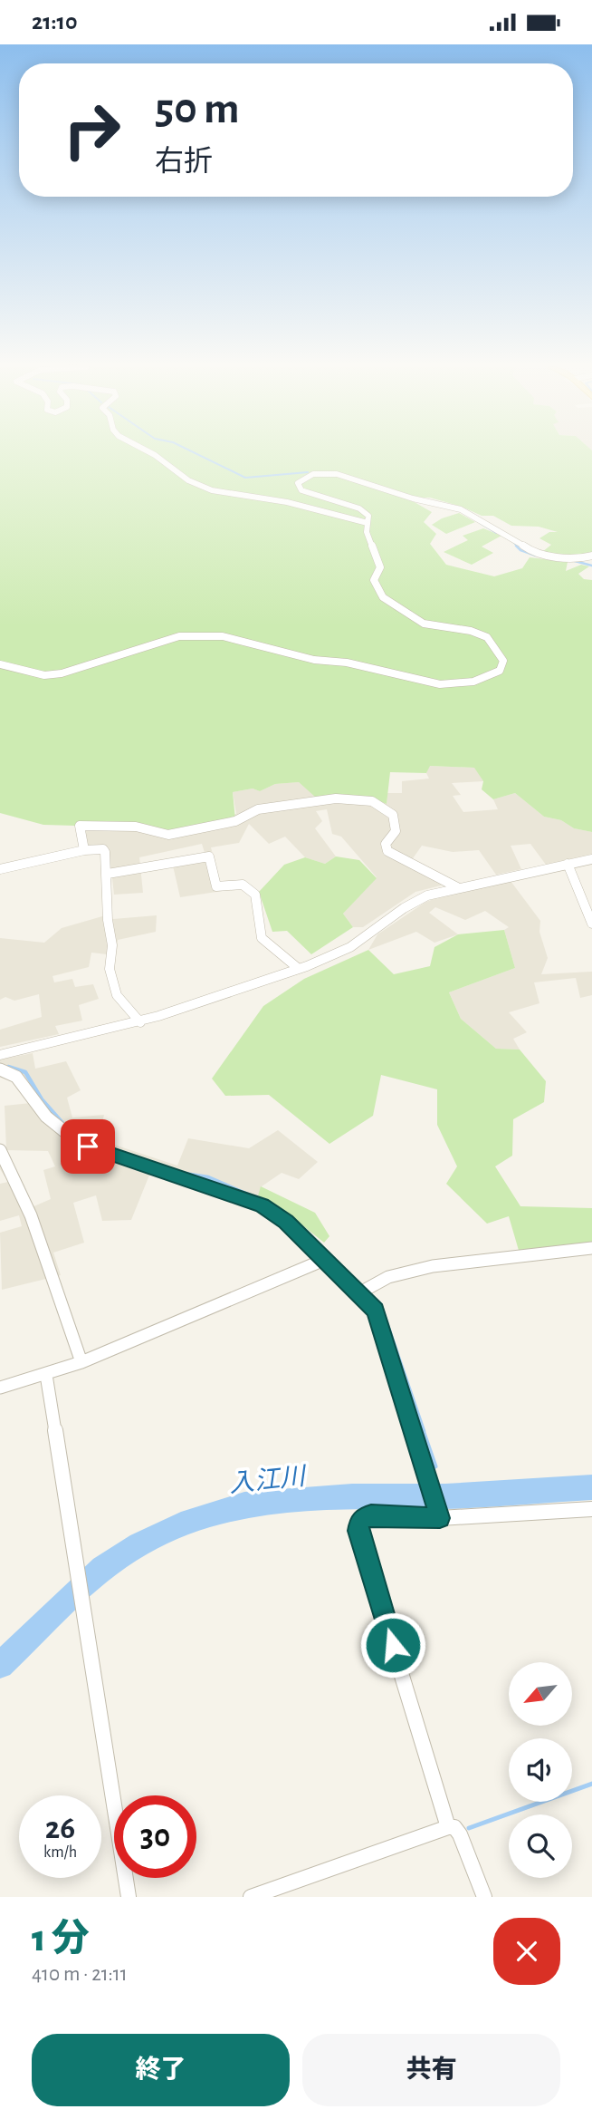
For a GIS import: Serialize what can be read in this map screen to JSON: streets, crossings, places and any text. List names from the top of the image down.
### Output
{
  "water": ["入江川"],
  "north": "bottom left",
  "page": {
    "status": "21:10",
    "turn": ["50 m", "右折"],
    "speed": "26 km/h",
    "limit": "30",
    "heading": ["1 分", "410 m · 21:11"],
    "buttons": ["終了", "共有"]
  }
}
